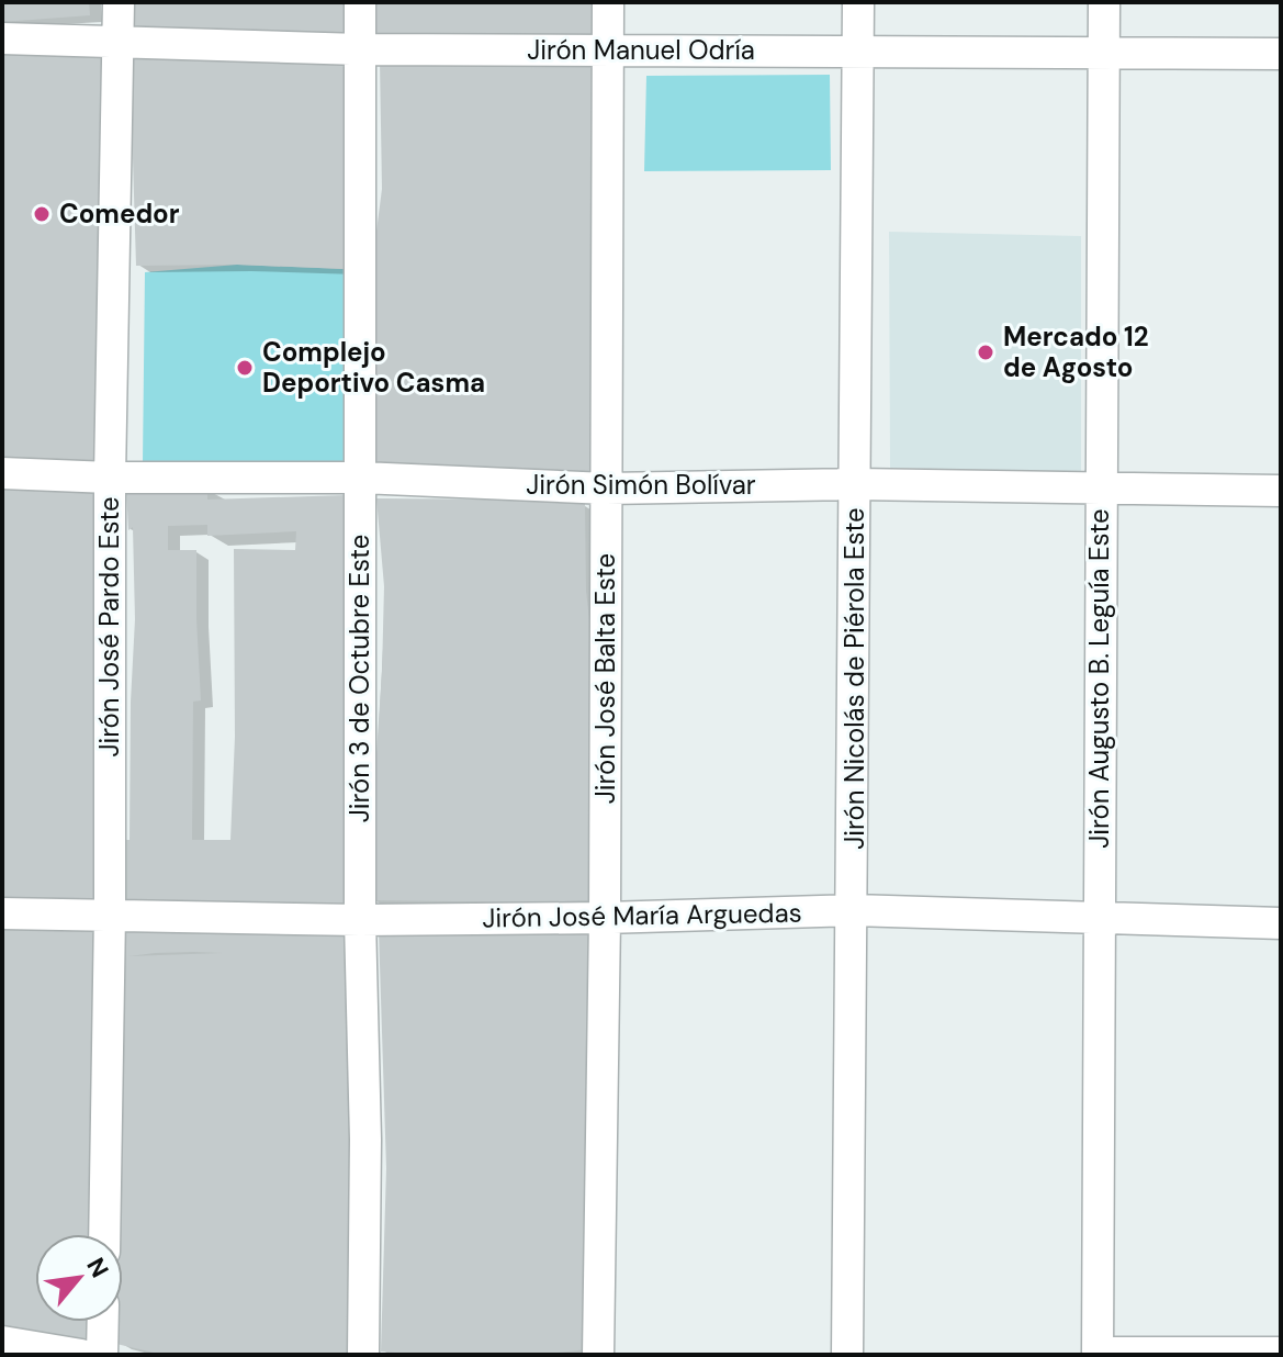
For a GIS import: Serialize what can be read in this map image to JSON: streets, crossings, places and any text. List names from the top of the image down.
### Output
{
  "streets": {
    "street": [
      "Jirón Manuel Odría",
      "Jirón Simón Bolívar",
      "Jirón José Pardo Este",
      "Jirón 3 de Octubre Este",
      "Jirón José Balta Este",
      "Jirón Nicolás de Piérola Este",
      "Jirón Augusto B. Leguía Este",
      "Jirón José María Arguedas"
    ]
  },
  "crossings": [
    ["Jirón Manuel Odría", "Jirón José Pardo Este"],
    ["Jirón Manuel Odría", "Jirón 3 de Octubre Este"],
    ["Jirón Manuel Odría", "Jirón José Balta Este"],
    ["Jirón Manuel Odría", "Jirón Nicolás de Piérola Este"],
    ["Jirón Manuel Odría", "Jirón Augusto B. Leguía Este"],
    ["Jirón Simón Bolívar", "Jirón José Pardo Este"],
    ["Jirón Simón Bolívar", "Jirón 3 de Octubre Este"],
    ["Jirón Simón Bolívar", "Jirón José Balta Este"],
    ["Jirón Simón Bolívar", "Jirón Nicolás de Piérola Este"],
    ["Jirón Simón Bolívar", "Jirón Augusto B. Leguía Este"],
    ["Jirón José Pardo Este", "Jirón José María Arguedas"],
    ["Jirón 3 de Octubre Este", "Jirón José María Arguedas"],
    ["Jirón José Balta Este", "Jirón José María Arguedas"],
    ["Jirón Nicolás de Piérola Este", "Jirón José María Arguedas"],
    ["Jirón Augusto B. Leguía Este", "Jirón José María Arguedas"]
  ],
  "places": ["Comedor", "Mercado 12 de Agosto", "Complejo Deportivo Casma"],
  "north": "top right"
}
